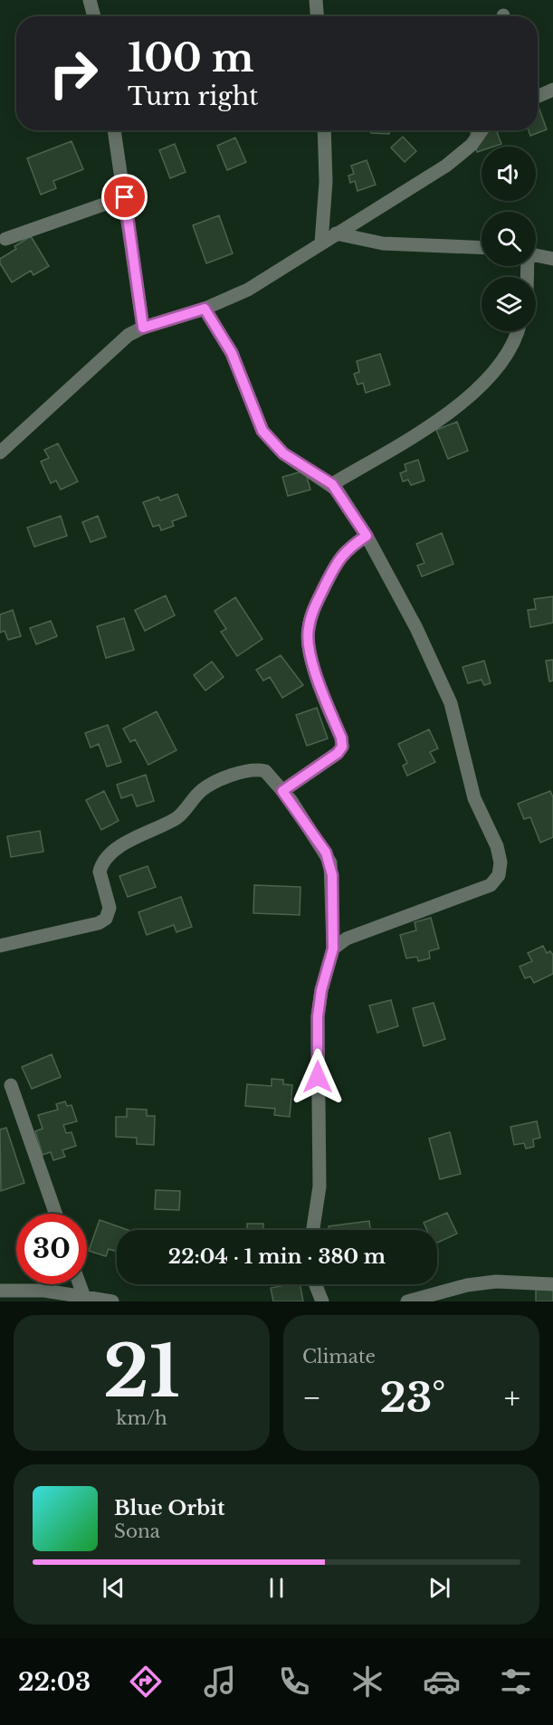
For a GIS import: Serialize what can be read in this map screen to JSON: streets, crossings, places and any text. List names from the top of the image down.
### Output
{
  "page": {
    "turn": ["100 m", "Turn right"],
    "limit": "30",
    "trip": "22:04 · 1 min · 380 m",
    "tile": [
      ["21", "km/h"],
      "Climate"
    ],
    "heat": ["−", "23°", "+"],
    "song": ["Blue Orbit", "Sona"],
    "tabs": "22:03"
  }
}
